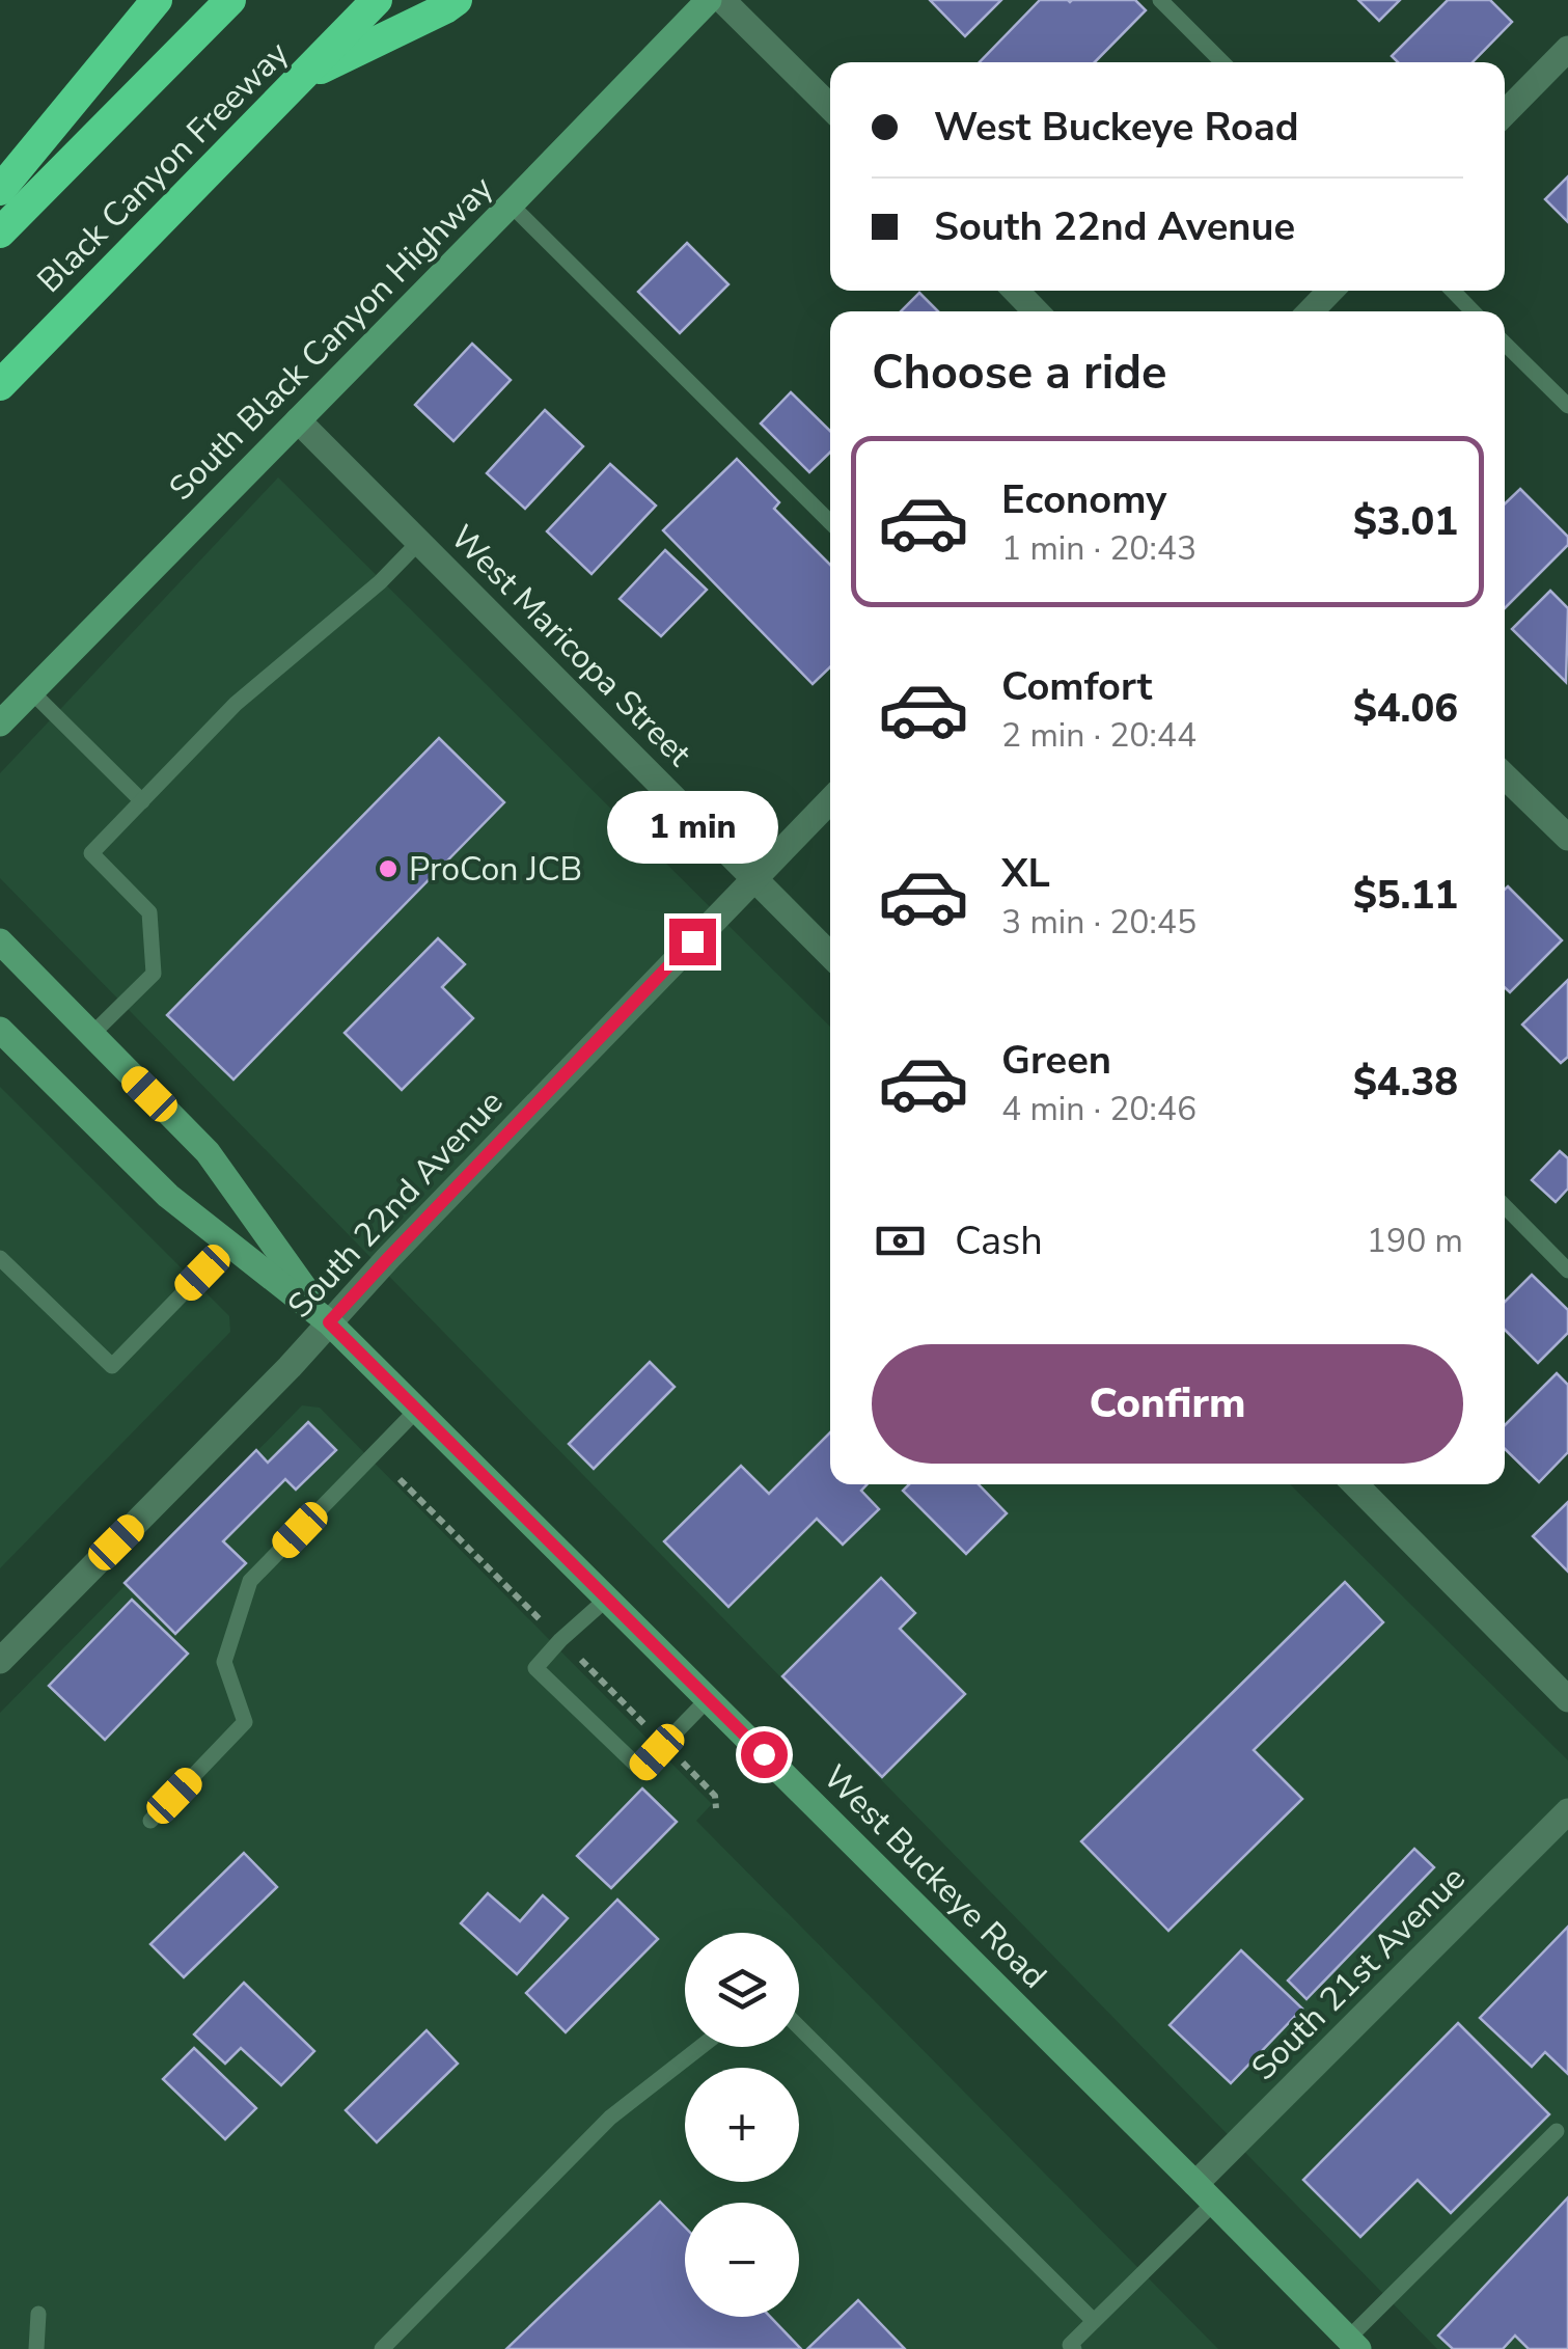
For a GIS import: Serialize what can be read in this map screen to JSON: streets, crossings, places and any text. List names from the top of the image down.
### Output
{
  "streets": {
    "highway": ["Black Canyon Freeway"],
    "main road": ["South Black Canyon Highway", "West Buckeye Road"],
    "street": ["West Maricopa Street", "South 22nd Avenue", "South 21st Avenue"]
  },
  "crossings": [
    ["South Black Canyon Highway", "West Maricopa Street"],
    ["West Maricopa Street", "South 22nd Avenue"],
    ["South 22nd Avenue", "West Buckeye Road"],
    ["West Buckeye Road", "South 21st Avenue"]
  ],
  "places": ["ProCon JCB"],
  "page": {
    "banner": ["West Buckeye Road", "South 22nd Avenue"],
    "heading": "Choose a ride",
    "list": [
      {
        "name": "Economy",
        "note": "1 min · 20:43",
        "value": "$3.01"
      },
      {
        "name": "Comfort",
        "note": "2 min · 20:44",
        "value": "$4.06"
      },
      {
        "name": "XL",
        "note": "3 min · 20:45",
        "value": "$5.11"
      },
      {
        "name": "Green",
        "note": "4 min · 20:46",
        "value": "$4.38"
      }
    ],
    "bubble": "1 min",
    "pay": ["Cash", "190 m"],
    "buttons": "Confirm",
    "map_buttons": ["+", "−"]
  }
}
